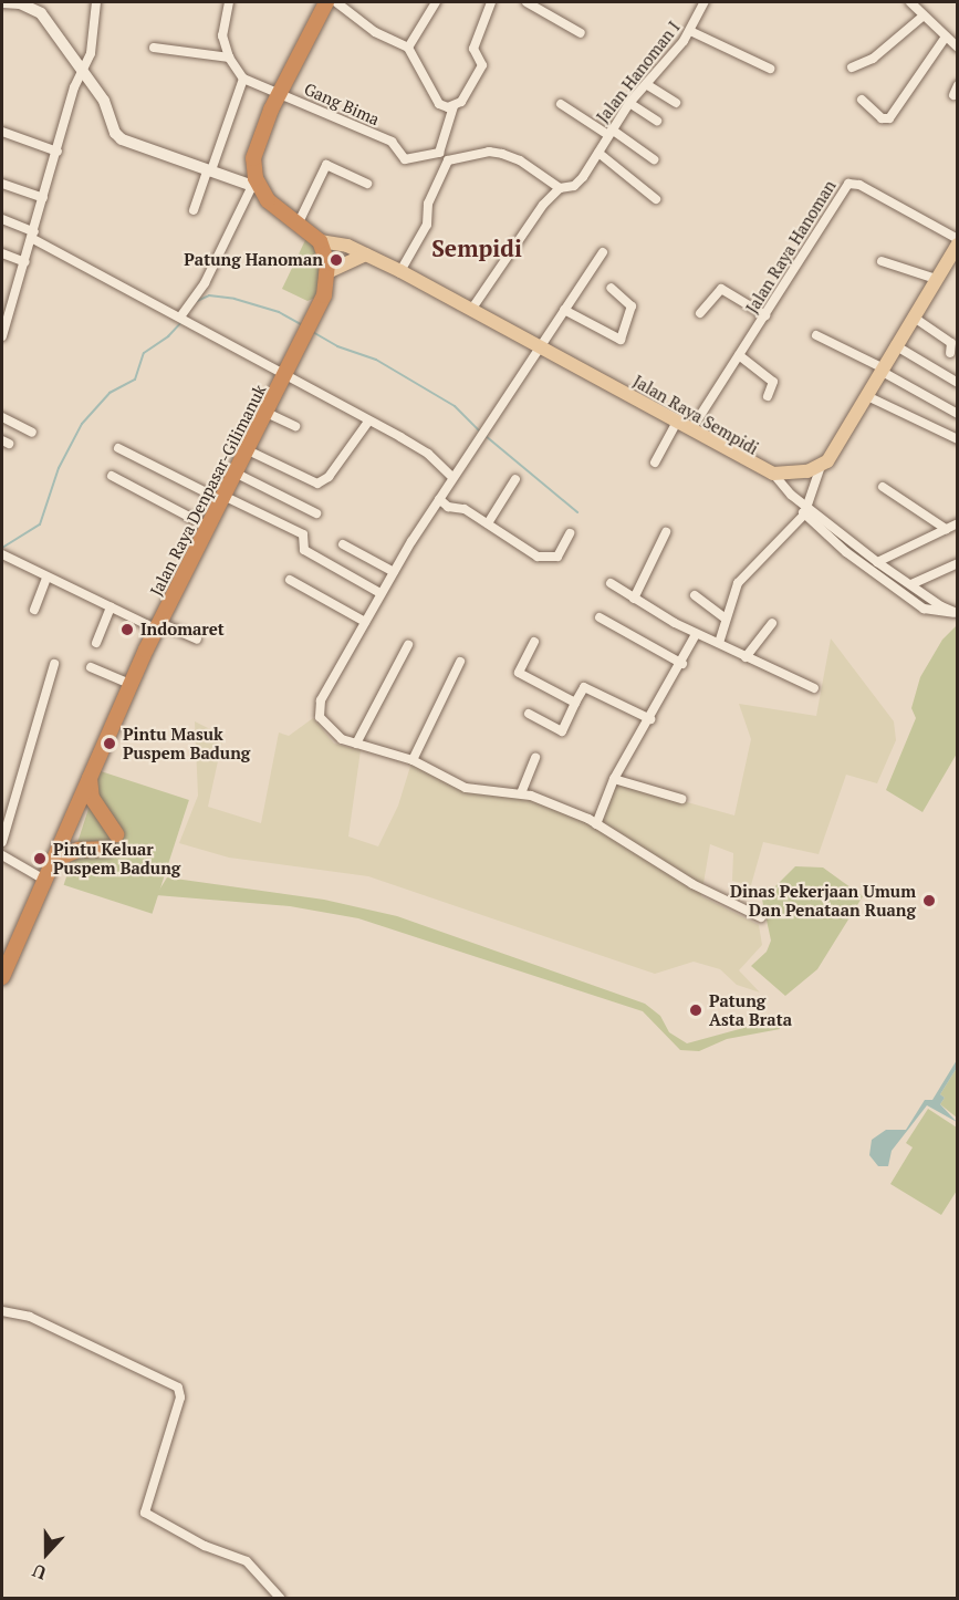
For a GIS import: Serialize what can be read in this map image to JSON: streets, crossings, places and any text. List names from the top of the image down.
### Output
{
  "streets": {
    "highway": ["Jalan Raya Denpasar-Gilimanuk"],
    "main road": ["Jalan Raya Sempidi"],
    "street": ["Jalan Hanoman I", "Gang Bima", "Jalan Raya Hanoman"]
  },
  "crossings": [
    ["Jalan Hanoman I", "Jalan Raya Sempidi"],
    ["Jalan Raya Hanoman", "Jalan Raya Sempidi"]
  ],
  "districts": ["Sempidi"],
  "places": [
    "Patung Hanoman",
    "Indomaret",
    "Pintu Masuk Puspem Badung",
    "Pintu Keluar Puspem Badung",
    "Dinas Pekerjaan Umum Dan Penataan Ruang",
    "Patung Asta Brata"
  ],
  "north": "bottom"
}
